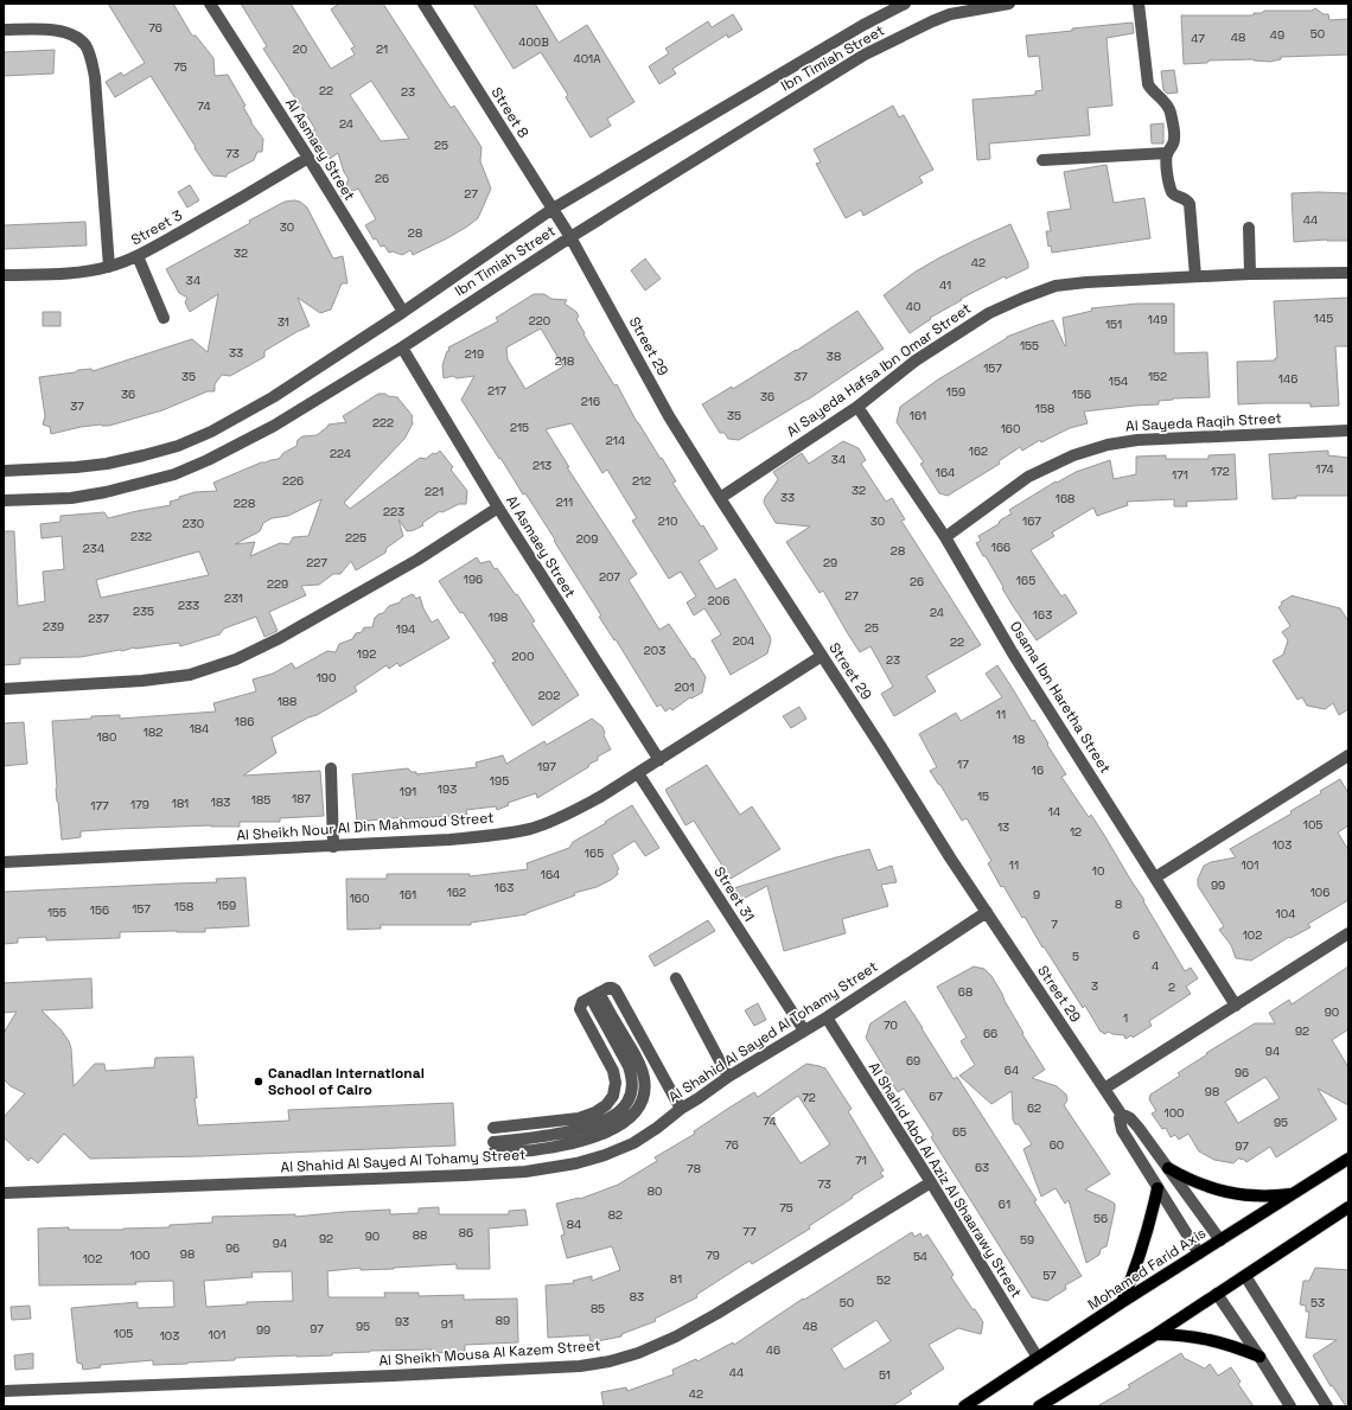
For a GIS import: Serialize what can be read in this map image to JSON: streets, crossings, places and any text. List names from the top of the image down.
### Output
{
  "streets": {
    "main road": ["Mohamed Farid Axis"],
    "street": [
      "Ibn Timiah Street",
      "Street 8",
      "Al Asmaey Street",
      "Street 3",
      "Street 29",
      "Al Sayeda Hafsa Ibn Omar Street",
      "Al Sayeda Raqih Street",
      "Osama Ibn Haretha Street",
      "Al Sheikh Nour Al Din Mahmoud Street",
      "Street 31",
      "Al Shahid Al Sayed Al Tohamy Street",
      "Al Shahid Abd Al Aziz Al Shaarawy Street",
      "Al Sheikh Mousa Al Kazem Street"
    ]
  },
  "crossings": [
    ["Ibn Timiah Street", "Street 8"],
    ["Ibn Timiah Street", "Al Asmaey Street"],
    ["Ibn Timiah Street", "Street 29"],
    ["Street 8", "Street 29"],
    ["Al Asmaey Street", "Street 3"],
    ["Al Asmaey Street", "Al Sheikh Nour Al Din Mahmoud Street"],
    ["Street 29", "Al Sayeda Hafsa Ibn Omar Street"],
    ["Street 29", "Al Sheikh Nour Al Din Mahmoud Street"],
    ["Street 29", "Al Shahid Al Sayed Al Tohamy Street"],
    ["Street 29", "Mohamed Farid Axis"],
    ["Al Sayeda Hafsa Ibn Omar Street", "Osama Ibn Haretha Street"],
    ["Al Sayeda Raqih Street", "Osama Ibn Haretha Street"],
    ["Al Sheikh Nour Al Din Mahmoud Street", "Street 31"],
    ["Street 31", "Al Shahid Al Sayed Al Tohamy Street"],
    ["Al Shahid Al Sayed Al Tohamy Street", "Al Shahid Abd Al Aziz Al Shaarawy Street"],
    ["Al Shahid Abd Al Aziz Al Shaarawy Street", "Mohamed Farid Axis"],
    ["Al Shahid Abd Al Aziz Al Shaarawy Street", "Al Sheikh Mousa Al Kazem Street"]
  ],
  "places": ["Canadian International School of Cairo"],
  "house_numbers": [
    "76",
    "50",
    "49",
    "48",
    "47",
    "400B",
    "20",
    "21",
    "401A",
    "75",
    "22",
    "23",
    "74",
    "24",
    "25",
    "73",
    "26",
    "27",
    "44",
    "30",
    "28",
    "32",
    "42",
    "34",
    "41",
    "40",
    "145",
    "149",
    "220",
    "31",
    "151",
    "155",
    "33",
    "219",
    "38",
    "218",
    "157",
    "35",
    "37",
    "152",
    "146",
    "154",
    "217",
    "159",
    "36",
    "156",
    "36",
    "216",
    "37",
    "158",
    "35",
    "161",
    "222",
    "215",
    "160",
    "214",
    "162",
    "224",
    "34",
    "213",
    "174",
    "172",
    "164",
    "171",
    "226",
    "212",
    "32",
    "221",
    "33",
    "168",
    "211",
    "228",
    "223",
    "210",
    "30",
    "167",
    "230",
    "232",
    "225",
    "209",
    "166",
    "234",
    "28",
    "227",
    "29",
    "207",
    "196",
    "165",
    "26",
    "229",
    "27",
    "231",
    "206",
    "233",
    "235",
    "24",
    "163",
    "198",
    "237",
    "239",
    "25",
    "194",
    "204",
    "22",
    "203",
    "192",
    "200",
    "23",
    "190",
    "201",
    "202",
    "188",
    "11",
    "186",
    "184",
    "182",
    "180",
    "18",
    "17",
    "197",
    "16",
    "195",
    "193",
    "191",
    "15",
    "187",
    "185",
    "183",
    "181",
    "179",
    "177",
    "14",
    "105",
    "13",
    "12",
    "103",
    "165",
    "11",
    "101",
    "10",
    "164",
    "99",
    "163",
    "162",
    "106",
    "161",
    "9",
    "160",
    "8",
    "159",
    "158",
    "157",
    "156",
    "155",
    "104",
    "7",
    "6",
    "102",
    "5",
    "4",
    "3",
    "2",
    "68",
    "90",
    "1",
    "70",
    "92",
    "66",
    "94",
    "69",
    "64",
    "96",
    "98",
    "67",
    "72",
    "62",
    "100",
    "74",
    "95",
    "65",
    "76",
    "60",
    "97",
    "71",
    "63",
    "78",
    "73",
    "80",
    "61",
    "75",
    "82",
    "56",
    "84",
    "77",
    "86",
    "88",
    "90",
    "92",
    "59",
    "94",
    "96",
    "98",
    "100",
    "79",
    "54",
    "102",
    "57",
    "81",
    "52",
    "83",
    "50",
    "53",
    "85",
    "89",
    "93",
    "91",
    "95",
    "48",
    "97",
    "99",
    "105",
    "101",
    "103",
    "46",
    "44",
    "51",
    "42"
  ]
}
